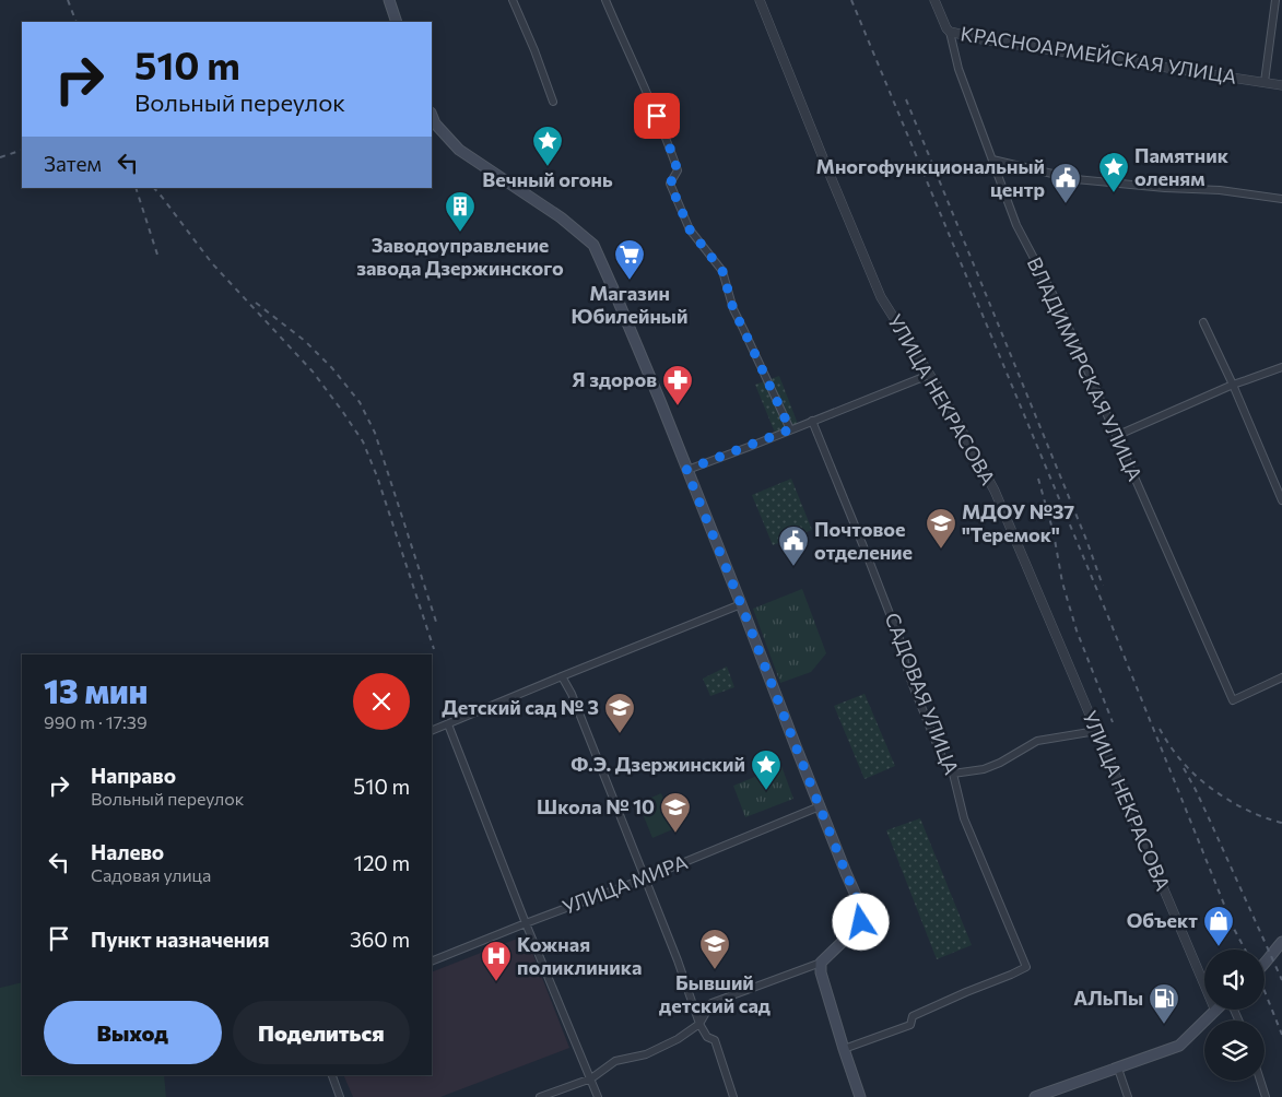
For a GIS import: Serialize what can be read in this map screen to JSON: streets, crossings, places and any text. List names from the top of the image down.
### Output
{
  "streets": {
    "street": [
      "КРАСНОАРМЕЙСКАЯ УЛИЦА",
      "ВЛАДИМИРСКАЯ УЛИЦА",
      "УЛИЦА НЕКРАСОВА",
      "САДОВАЯ УЛИЦА",
      "УЛИЦА МИРА"
    ]
  },
  "crossings": [
    ["КРАСНОАРМЕЙСКАЯ УЛИЦА", "ВЛАДИМИРСКАЯ УЛИЦА"]
  ],
  "places": {
    "place": ["Вечный огонь", "Памятник оленям", "Ф.Э. Дзержинский"],
    "public building": ["Многофункциональный центр", "Почтовое отделение"],
    "building": ["Заводоуправление завода Дзержинского"],
    "supermarket": ["Магазин Юбилейный"],
    "pharmacy": ["Я здоров"],
    "school or university": [
      "МДОУ №37 \"Теремок\"",
      "Детский сад № 3",
      "Школа № 10",
      "Бывший детский сад"
    ],
    "shop": ["Объект"],
    "hospital": ["Кожная поликлиника"],
    "fuel station": ["АЛьПы"]
  },
  "page": {
    "turn": ["510 m", "Вольный переулок"],
    "then": "Затем",
    "heading": ["13 мин", "990 m · 17:39"],
    "list": [
      {
        "name": "Направо",
        "note": "Вольный переулок",
        "value": "510 m"
      },
      {
        "name": "Налево",
        "note": "Садовая улица",
        "value": "120 m"
      },
      {
        "name": "Пункт назначения",
        "value": "360 m"
      }
    ],
    "buttons": ["Выход", "Поделиться"]
  }
}
